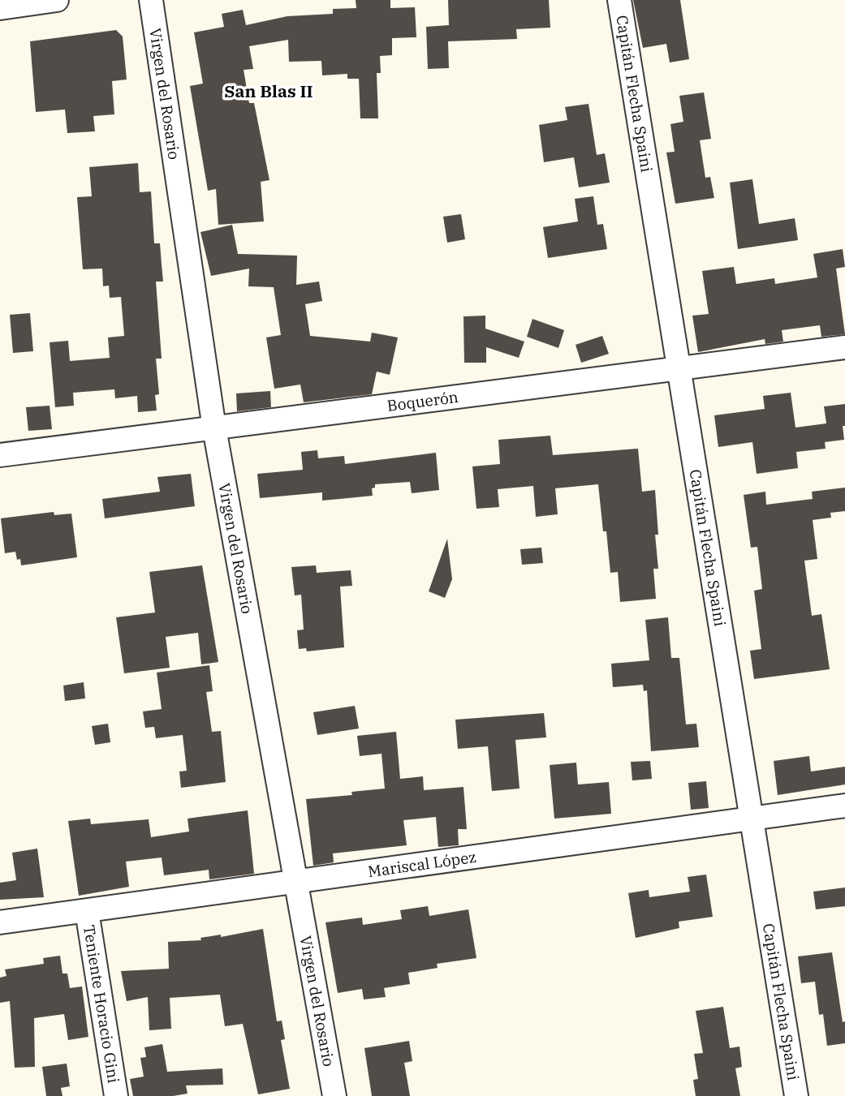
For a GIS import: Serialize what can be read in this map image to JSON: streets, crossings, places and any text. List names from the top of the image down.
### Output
{
  "streets": {
    "street": [
      "Capitán Flecha Spaini",
      "Virgen del Rosario",
      "Boquerón",
      "Mariscal López",
      "Teniente Horacio Gini"
    ]
  },
  "crossings": [
    ["Capitán Flecha Spaini", "Boquerón"],
    ["Capitán Flecha Spaini", "Mariscal López"],
    ["Virgen del Rosario", "Boquerón"],
    ["Virgen del Rosario", "Mariscal López"],
    ["Mariscal López", "Teniente Horacio Gini"]
  ],
  "districts": ["San Blas II"]
}
